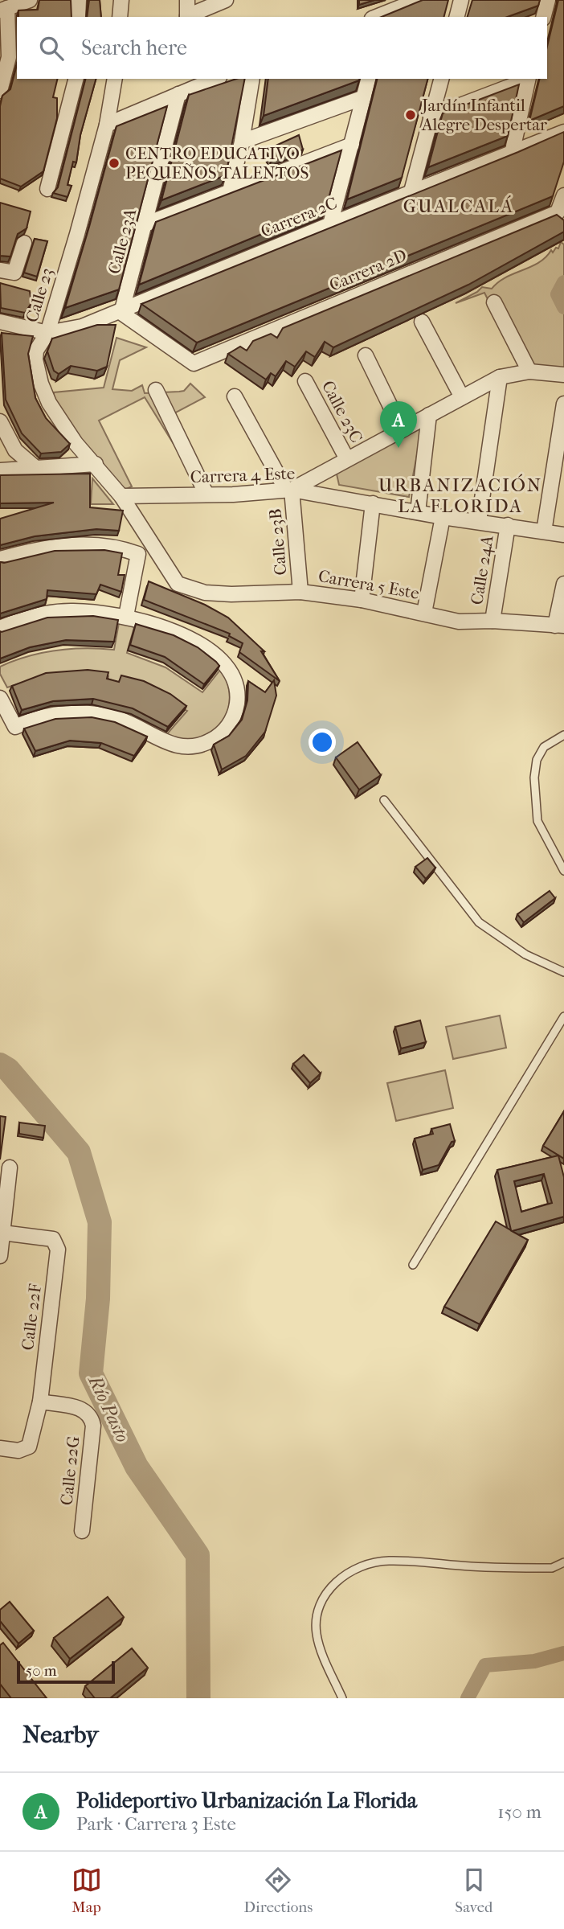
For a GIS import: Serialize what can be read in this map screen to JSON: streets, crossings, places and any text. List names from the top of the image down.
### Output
{
  "streets": {
    "street": [
      "Carrera 2C",
      "Calle 23A",
      "Carrera 2D",
      "Calle 23",
      "Calle 23C",
      "Carrera 4 Este",
      "Calle 23B",
      "Calle 24A",
      "Carrera 5 Este",
      "Calle 22F",
      "Calle 22G"
    ]
  },
  "crossings": [
    ["Carrera 2C", "Calle 23A"],
    ["Carrera 2C", "Carrera 2D"],
    ["Carrera 2C", "Calle 23"],
    ["Calle 23A", "Carrera 2D"],
    ["Calle 23", "Carrera 4 Este"],
    ["Calle 23", "Carrera 5 Este"],
    ["Carrera 4 Este", "Calle 23B"],
    ["Carrera 4 Este", "Calle 24A"],
    ["Calle 23B", "Carrera 5 Este"],
    ["Calle 24A", "Carrera 5 Este"],
    ["Calle 22F", "Calle 22G"]
  ],
  "districts": ["GUALCALÁ", "URBANIZACIÓN LA FLORIDA"],
  "water": ["Río Pasto"],
  "places": ["Jardín Infantil Alegre Despertar", "CENTRO EDUCATIVO PEQUEÑOS TALENTOS"],
  "scale_bar": "50 m",
  "page": {
    "search": "Search here",
    "pins": "A",
    "scale": "50 m",
    "heading": "Nearby",
    "list": [
      {
        "mark": "A",
        "name": "Polideportivo Urbanización La Florida",
        "note": "Park · Carrera 3 Este",
        "value": "150 m"
      }
    ],
    "nav": ["Map", "Directions", "Saved"]
  }
}
